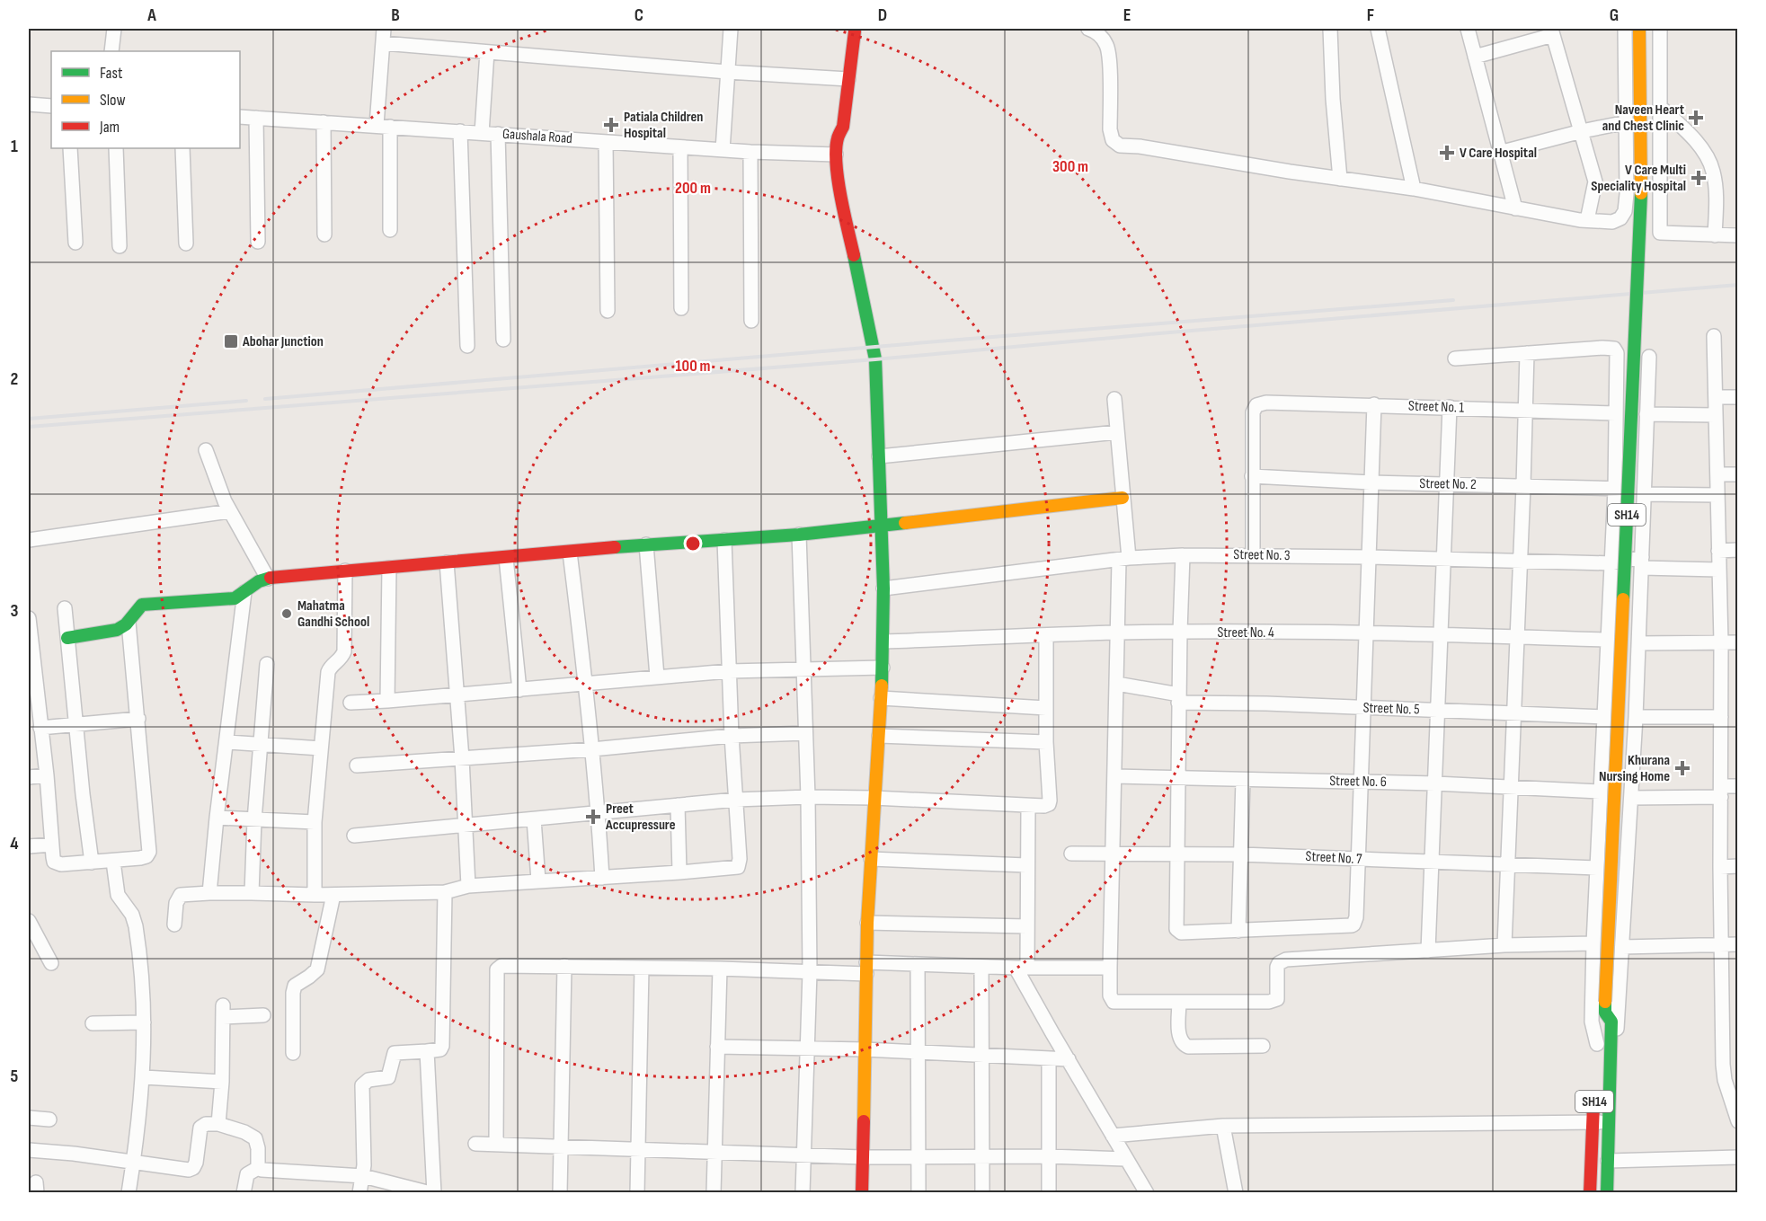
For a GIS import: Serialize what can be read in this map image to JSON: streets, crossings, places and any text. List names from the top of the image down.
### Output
{
  "streets": {
    "main road": ["SH14"],
    "street": [
      "Gaushala Road",
      "Street No. 1",
      "Street No. 2",
      "Street No. 3",
      "Street No. 4",
      "Street No. 5",
      "Street No. 6",
      "Street No. 7"
    ]
  },
  "crossings": [
    ["Street No. 1", "Street No. 2"]
  ],
  "places": {
    "health": [
      "Naveen Heart and Chest Clinic",
      "Patiala Children Hospital",
      "V Care Hospital",
      "V Care Multi Speciality Hospital",
      "Khurana Nursing Home",
      "Preet Accupressure"
    ],
    "transit": ["Abohar Junction"],
    "other": ["Mahatma Gandhi School"]
  },
  "legend": ["Fast", "Slow", "Jam"],
  "grid": {
    "columns": [
      "A",
      "B",
      "C",
      "D",
      "E",
      "F",
      "G"
    ],
    "rows": [
      "1",
      "2",
      "3",
      "4",
      "5"
    ]
  },
  "rings": ["300 m", "200 m", "100 m"]
}
